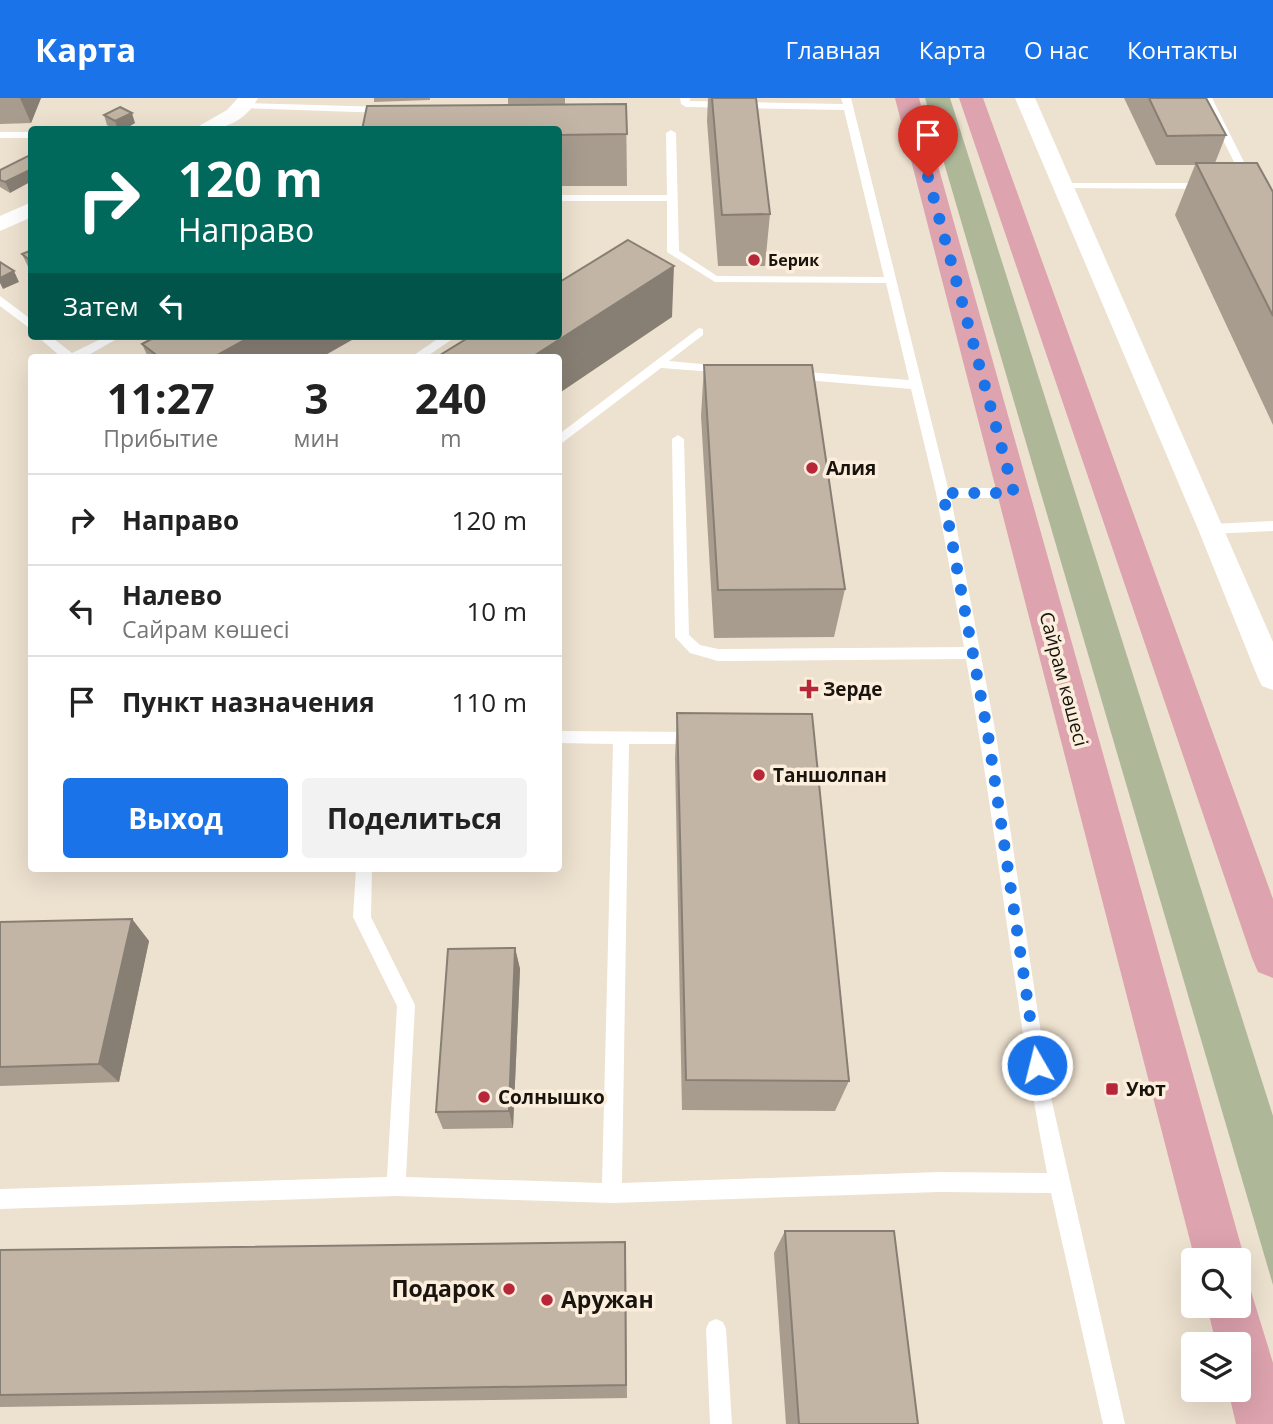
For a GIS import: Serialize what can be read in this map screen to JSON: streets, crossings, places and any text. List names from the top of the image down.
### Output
{
  "streets": {
    "main road": ["Сайрам көшесі"]
  },
  "places": {
    "other": [
      "Берик",
      "Алия",
      "Таншолпан",
      "Солнышко",
      "Подарок",
      "Аружан"
    ],
    "health": ["Зерде"],
    "transit": ["Уют"]
  },
  "page": {
    "header": "Карта",
    "nav": [
      "Главная",
      "Карта",
      "О нас",
      "Контакты"
    ],
    "turn": ["120 m", "Направо"],
    "then": "Затем",
    "eta": [
      "11:27",
      "Прибытие",
      "3",
      "мин",
      "240",
      "m"
    ],
    "list": [
      {
        "name": "Направо",
        "value": "120 m"
      },
      {
        "name": "Налево",
        "note": "Сайрам көшесі",
        "value": "10 m"
      },
      {
        "name": "Пункт назначения",
        "value": "110 m"
      }
    ],
    "buttons": ["Выход", "Поделиться"]
  }
}
